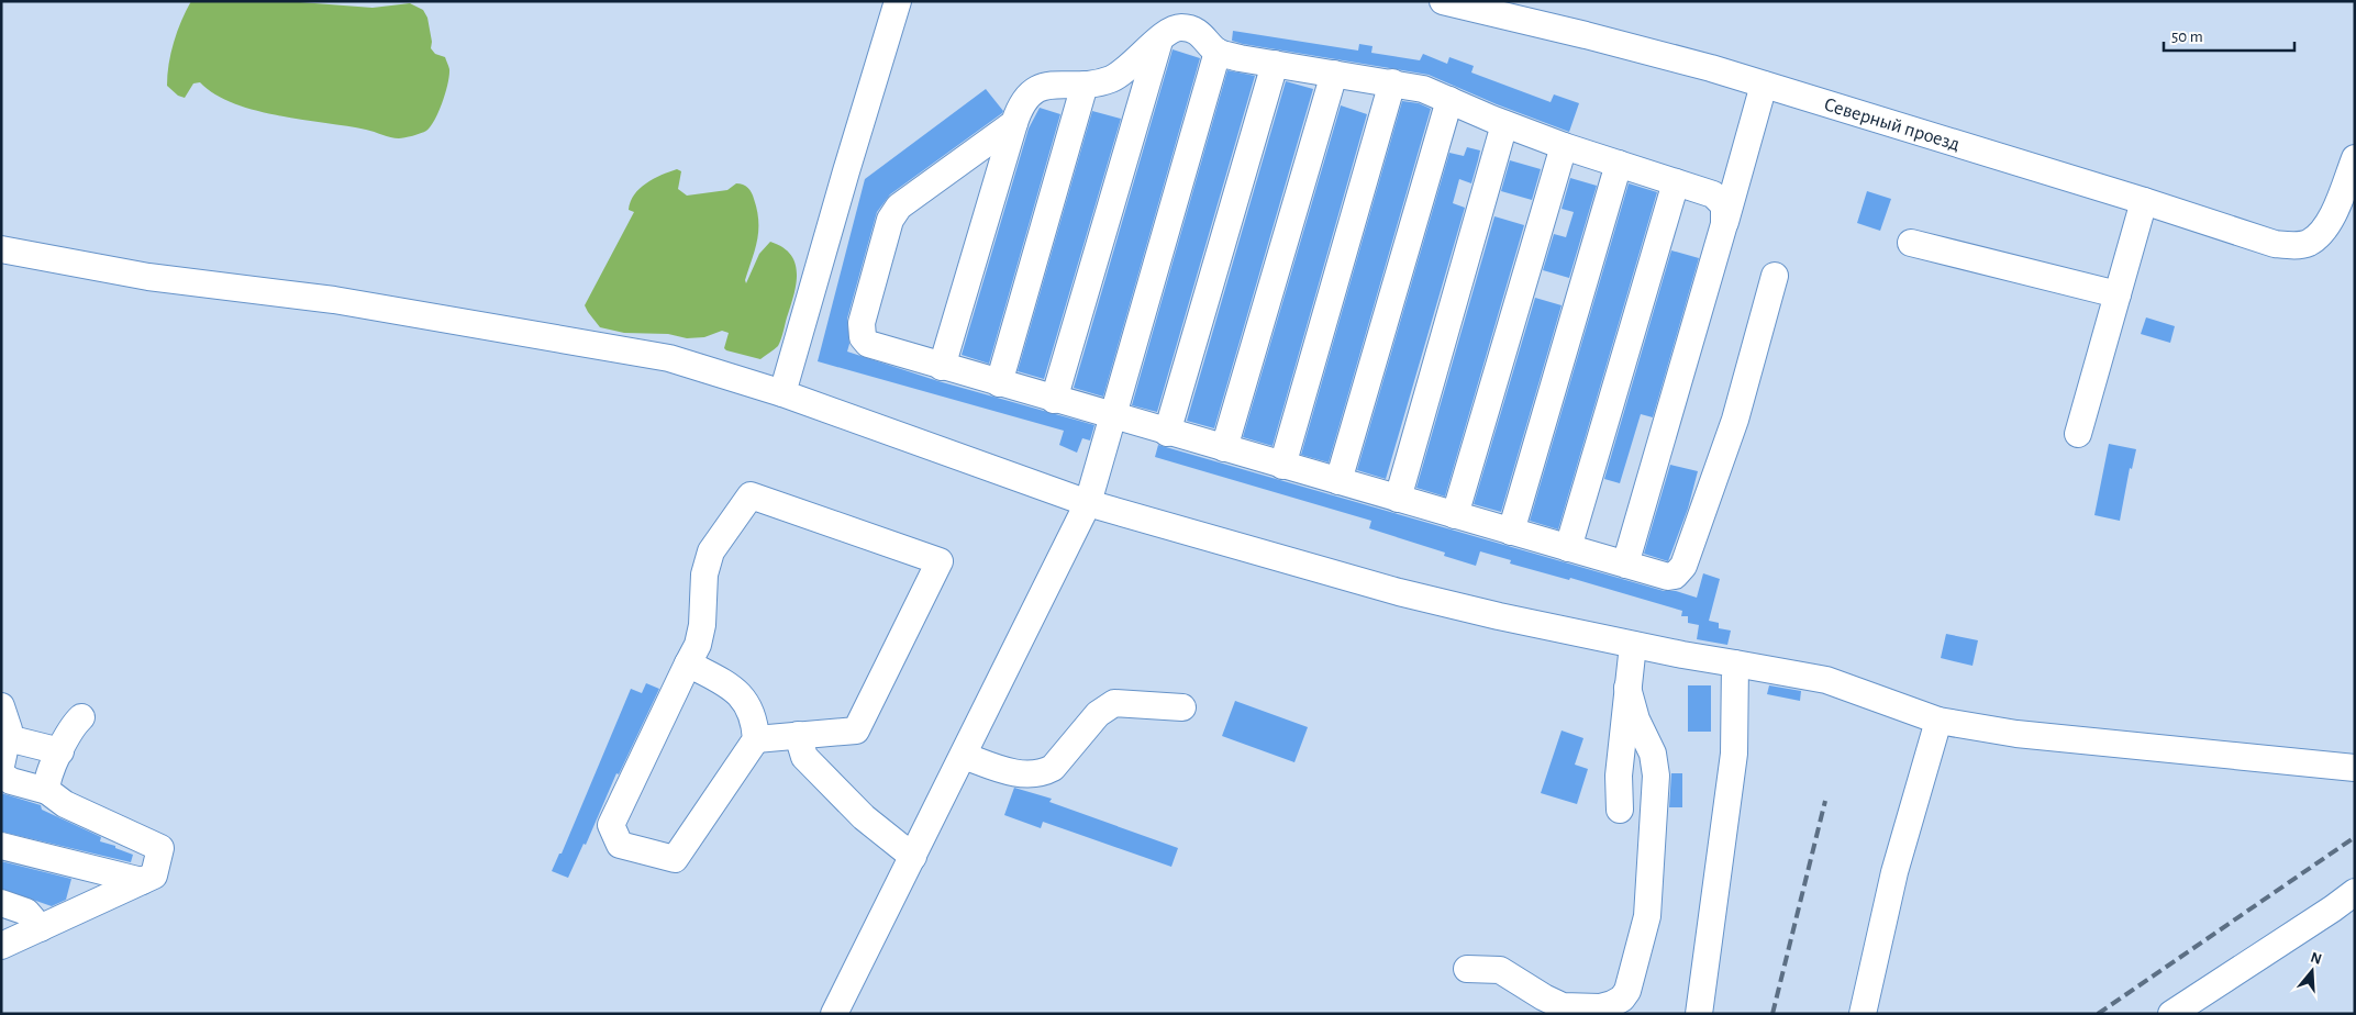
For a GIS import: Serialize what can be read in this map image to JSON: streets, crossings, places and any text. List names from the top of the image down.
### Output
{
  "streets": {
    "street": ["Северный проезд"]
  },
  "scale_bar": "50 m",
  "north": "top"
}
